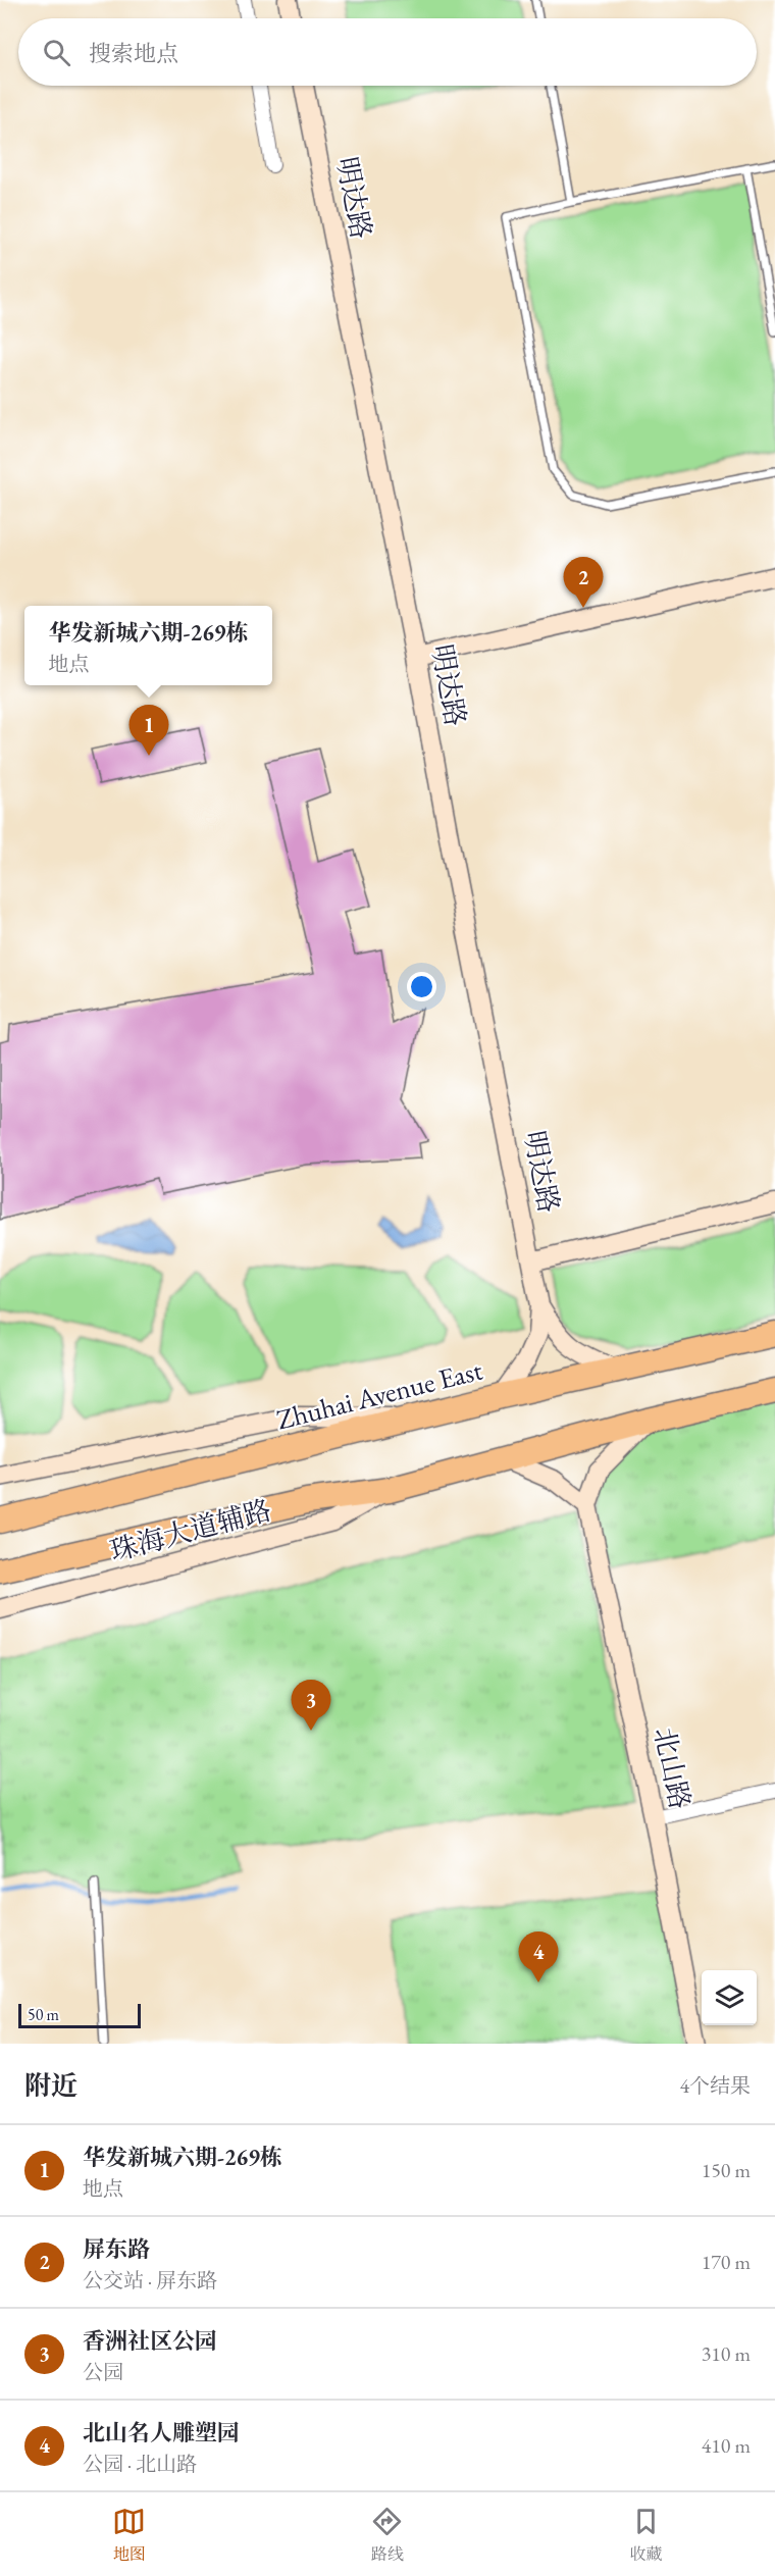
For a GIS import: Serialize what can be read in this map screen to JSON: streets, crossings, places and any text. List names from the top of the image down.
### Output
{
  "streets": {
    "highway": ["Zhuhai Avenue East"],
    "street": ["明达路", "珠海大道辅路", "北山路"]
  },
  "crossings": [
    ["明达路", "Zhuhai Avenue East"]
  ],
  "scale_bar": "50 m",
  "page": {
    "search": "搜索地点",
    "pins": [
      "2",
      "1",
      "3",
      "4"
    ],
    "popup": ["华发新城六期-269栋", "地点"],
    "scale": "50 m",
    "heading": ["附近", "4个结果"],
    "list": [
      {
        "mark": "1",
        "name": "华发新城六期-269栋",
        "note": "地点",
        "value": "150 m"
      },
      {
        "mark": "2",
        "name": "屏东路",
        "note": "公交站 · 屏东路",
        "value": "170 m"
      },
      {
        "mark": "3",
        "name": "香洲社区公园",
        "note": "公园",
        "value": "310 m"
      },
      {
        "mark": "4",
        "name": "北山名人雕塑园",
        "note": "公园 · 北山路",
        "value": "410 m"
      }
    ],
    "nav": ["地图", "路线", "收藏"]
  }
}
